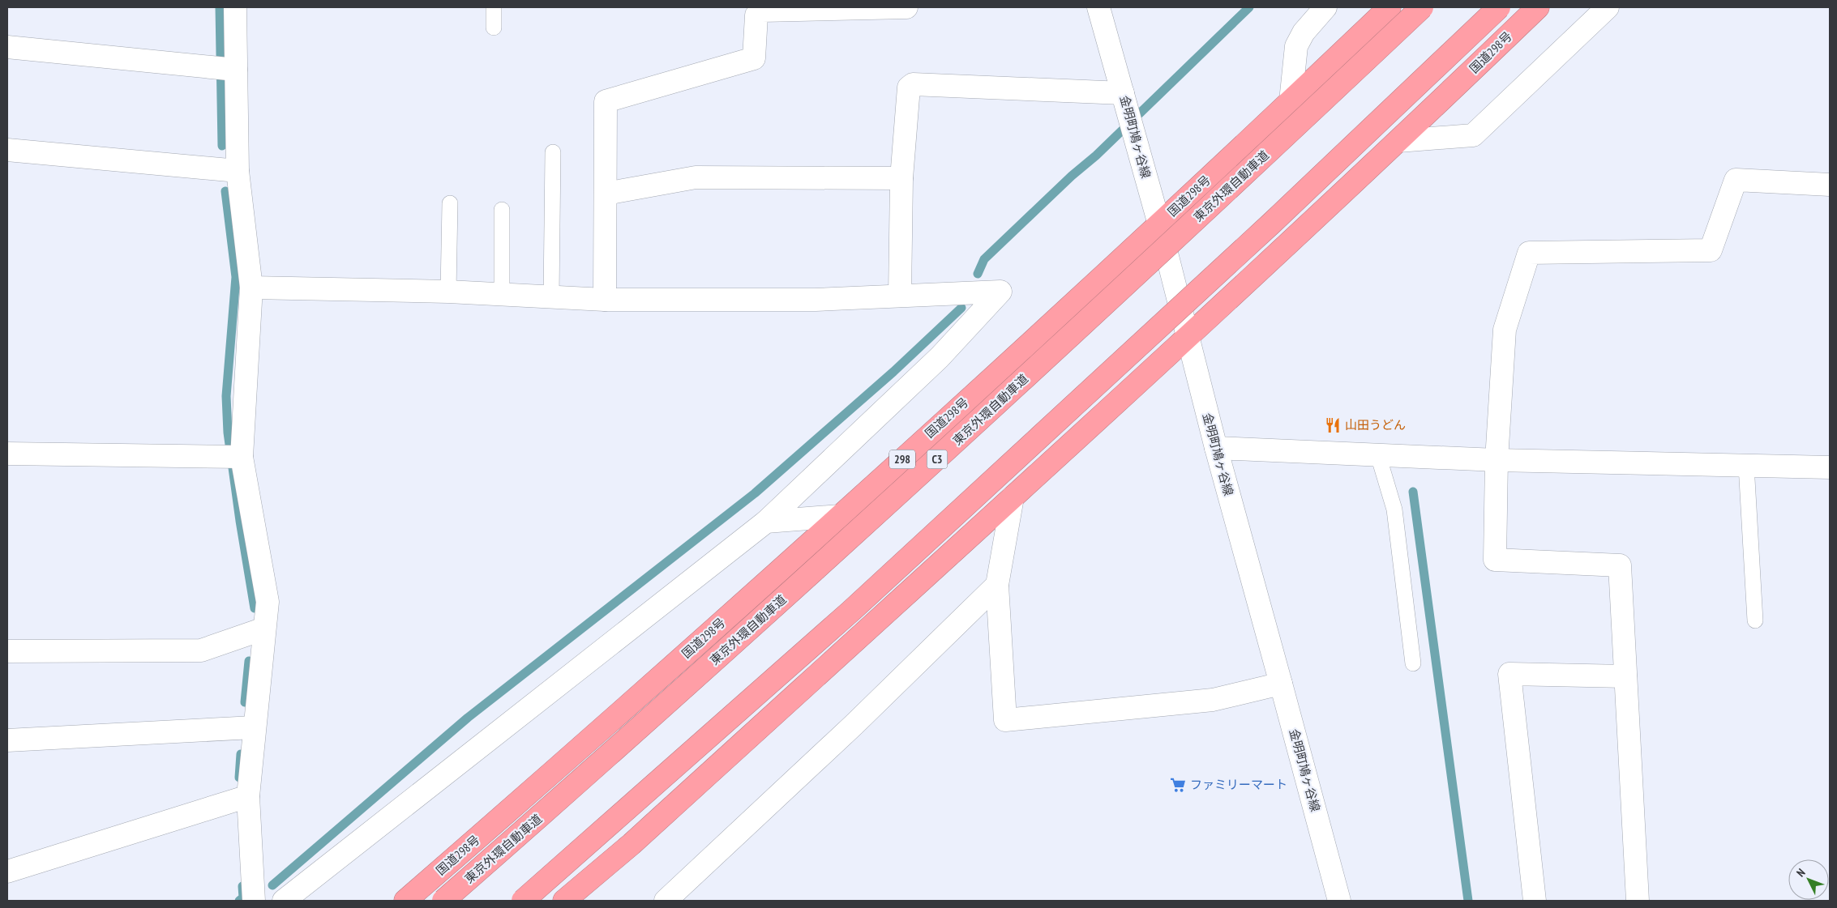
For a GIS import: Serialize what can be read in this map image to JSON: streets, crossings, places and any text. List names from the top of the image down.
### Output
{
  "streets": {
    "highway": [
      "国道298号",
      "東京外環自動車道",
      "298",
      "C3"
    ],
    "street": ["金明町鳩ヶ谷線"]
  },
  "crossings": [
    ["国道298号", "金明町鳩ヶ谷線"]
  ],
  "places": {
    "restaurant": ["山田うどん"],
    "supermarket": ["ファミリーマート"]
  },
  "north": "top left"
}
